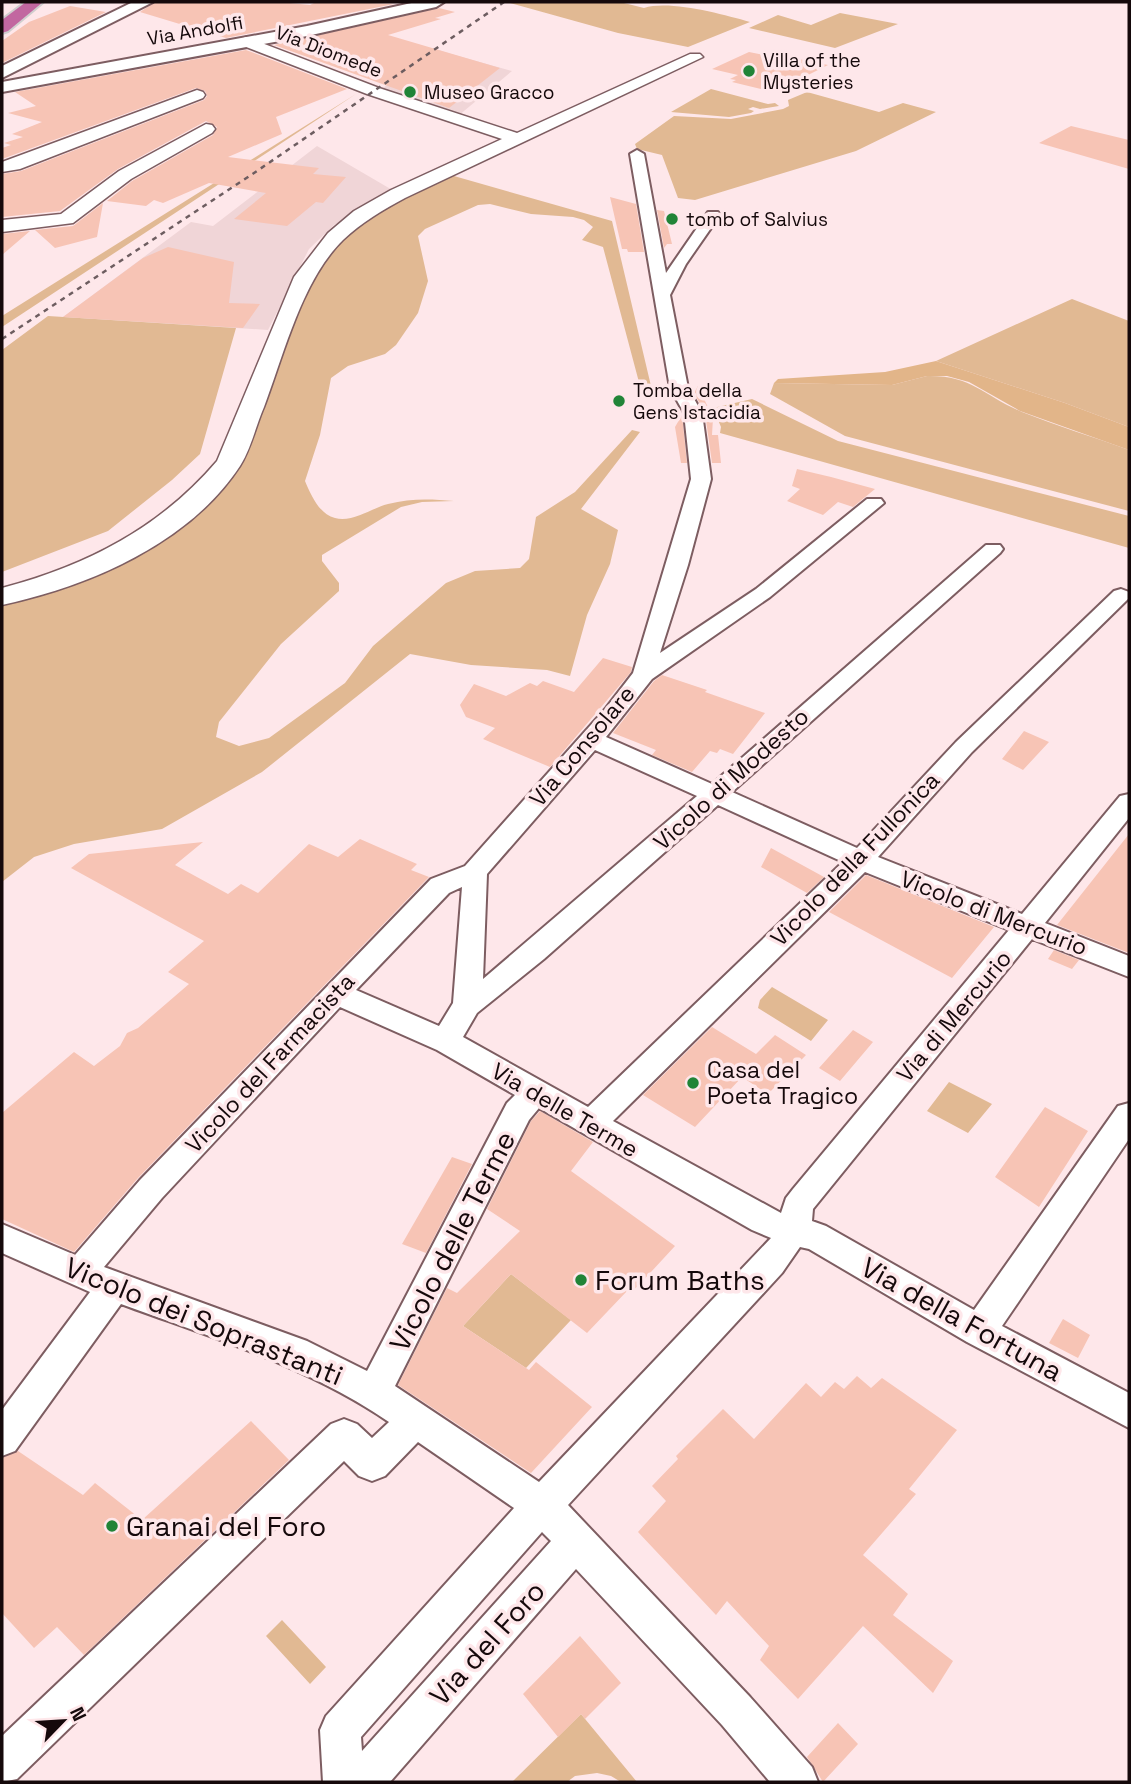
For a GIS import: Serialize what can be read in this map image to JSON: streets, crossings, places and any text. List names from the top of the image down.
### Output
{
  "streets": {
    "street": [
      "Via Andolfi",
      "Via Diomede",
      "Via Consolare",
      "Vicolo di Modesto",
      "Vicolo della Fullonica",
      "Vicolo di Mercurio",
      "Via di Mercurio",
      "Vicolo del Farmacista",
      "Via delle Terme",
      "Vicolo delle Terme",
      "Via della Fortuna",
      "Vicolo dei Soprastanti",
      "Via del Foro"
    ]
  },
  "crossings": [
    ["Via Andolfi", "Via Diomede"],
    ["Via Consolare", "Vicolo di Mercurio"],
    ["Via Consolare", "Vicolo del Farmacista"],
    ["Vicolo di Modesto", "Vicolo di Mercurio"],
    ["Vicolo della Fullonica", "Vicolo di Mercurio"],
    ["Vicolo della Fullonica", "Via delle Terme"],
    ["Vicolo di Mercurio", "Via di Mercurio"],
    ["Via di Mercurio", "Via delle Terme"],
    ["Via di Mercurio", "Via della Fortuna"],
    ["Vicolo del Farmacista", "Via delle Terme"],
    ["Vicolo del Farmacista", "Vicolo dei Soprastanti"],
    ["Via delle Terme", "Vicolo delle Terme"],
    ["Via delle Terme", "Via della Fortuna"],
    ["Vicolo delle Terme", "Vicolo dei Soprastanti"]
  ],
  "places": [
    "Villa of the Mysteries",
    "Museo Gracco",
    "tomb of Salvius",
    "Tomba della Gens Istacidia",
    "Casa del Poeta Tragico",
    "Forum Baths",
    "Granai del Foro"
  ],
  "north": "top right"
}
